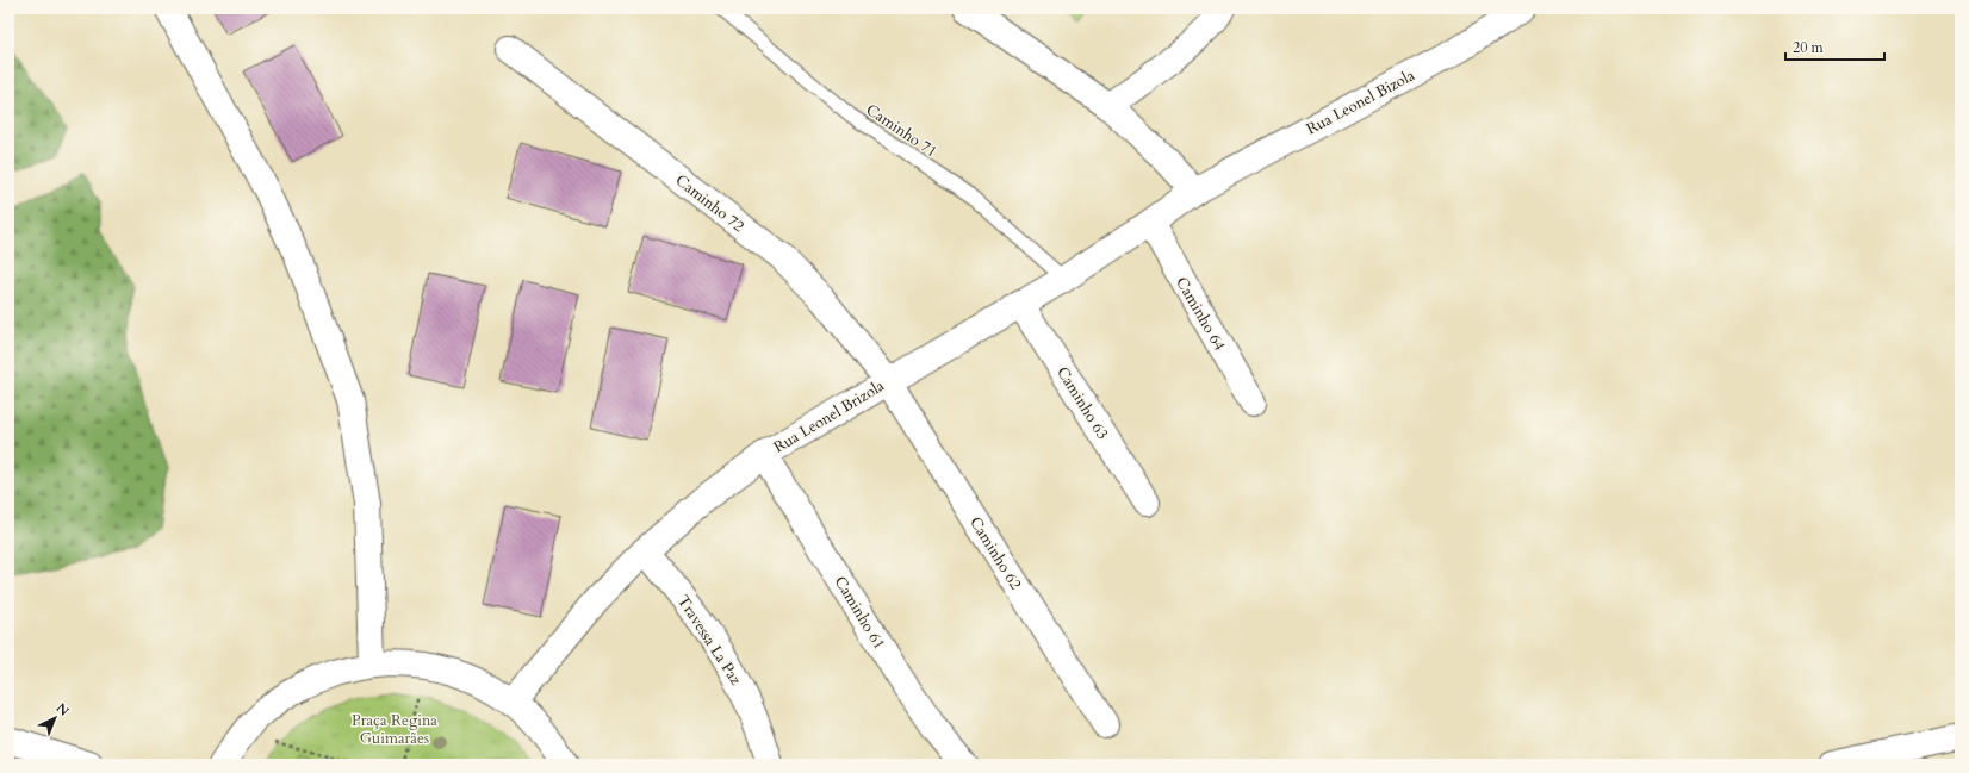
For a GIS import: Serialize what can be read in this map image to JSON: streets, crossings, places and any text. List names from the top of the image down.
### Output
{
  "streets": {
    "street": [
      "Rua Leonel Bizola",
      "Caminho 72",
      "Caminho 64",
      "Caminho 63",
      "Rua Leonel Brizola",
      "Caminho 62",
      "Caminho 61",
      "Travessa La Paz"
    ],
    "lane": ["Caminho 71"]
  },
  "crossings": [
    ["Rua Leonel Bizola", "Rua Leonel Brizola"],
    ["Caminho 71", "Rua Leonel Brizola"],
    ["Caminho 72", "Rua Leonel Brizola"],
    ["Caminho 72", "Caminho 62"],
    ["Caminho 64", "Rua Leonel Brizola"],
    ["Caminho 63", "Rua Leonel Brizola"],
    ["Rua Leonel Brizola", "Caminho 62"],
    ["Rua Leonel Brizola", "Caminho 61"],
    ["Rua Leonel Brizola", "Travessa La Paz"]
  ],
  "parks": ["Praça Regina Guimarães"],
  "scale_bar": "20 m",
  "north": "top right"
}
